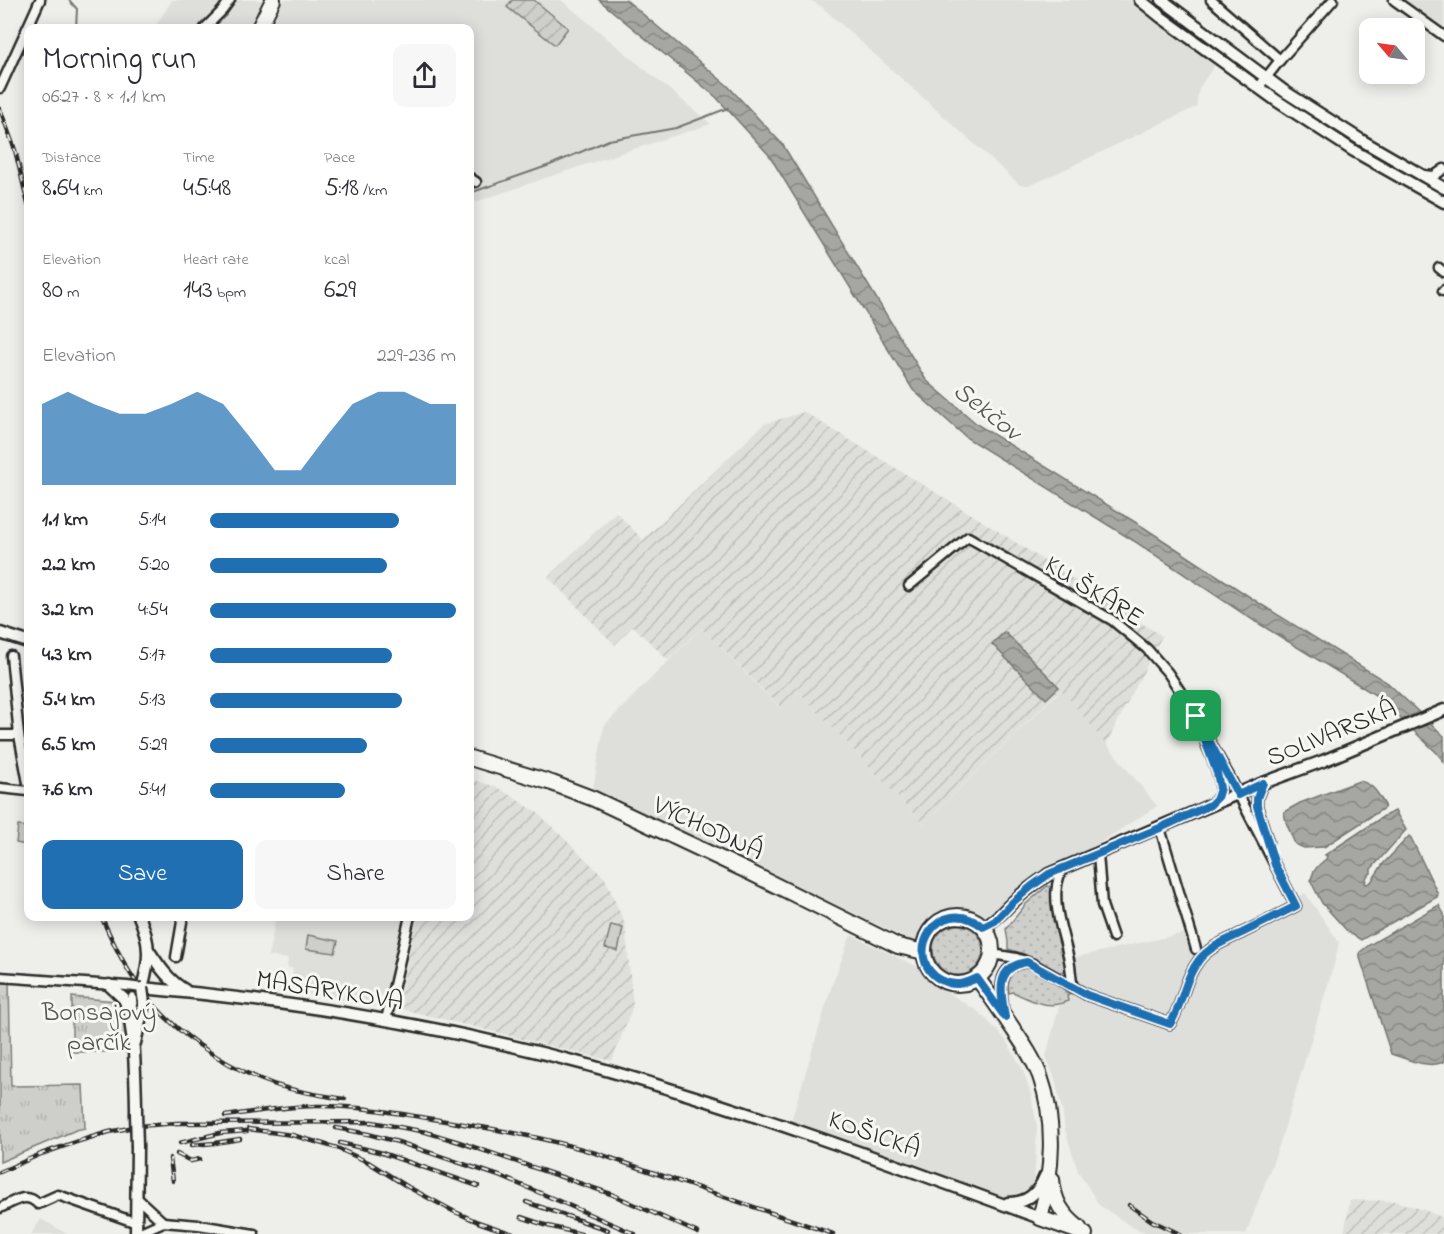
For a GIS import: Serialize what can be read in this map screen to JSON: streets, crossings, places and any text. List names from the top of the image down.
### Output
{
  "streets": {
    "main road": ["VÝCHODNÁ", "KOŠICKÁ"],
    "street": ["KU ŠKÁRE", "SOLIVARSKÁ", "MASARYKOVA"]
  },
  "crossings": [
    ["KU ŠKÁRE", "SOLIVARSKÁ"],
    ["SOLIVARSKÁ", "VÝCHODNÁ"],
    ["MASARYKOVA", "KOŠICKÁ"]
  ],
  "water": ["Sekčov"],
  "parks": ["Bonsajový parčík"],
  "north": "top left",
  "page": {
    "heading": ["Morning run", "06:27 · 8 × 1.1 km"],
    "stats": [
      ["Distance", "8.64 km"],
      ["Time", "45:48"],
      ["Pace", "5:18 /km"],
      ["Elevation", "80 m"],
      ["Heart rate", "143 bpm"],
      ["kcal", "629"]
    ],
    "chart": ["Elevation", "229–236 m"],
    "list": [
      {
        "name": "1.1 km",
        "note": "5:14"
      },
      {
        "name": "2.2 km",
        "note": "5:20"
      },
      {
        "name": "3.2 km",
        "note": "4:54"
      },
      {
        "name": "4.3 km",
        "note": "5:17"
      },
      {
        "name": "5.4 km",
        "note": "5:13"
      },
      {
        "name": "6.5 km",
        "note": "5:29"
      },
      {
        "name": "7.6 km",
        "note": "5:41"
      }
    ],
    "buttons": ["Save", "Share"]
  }
}
